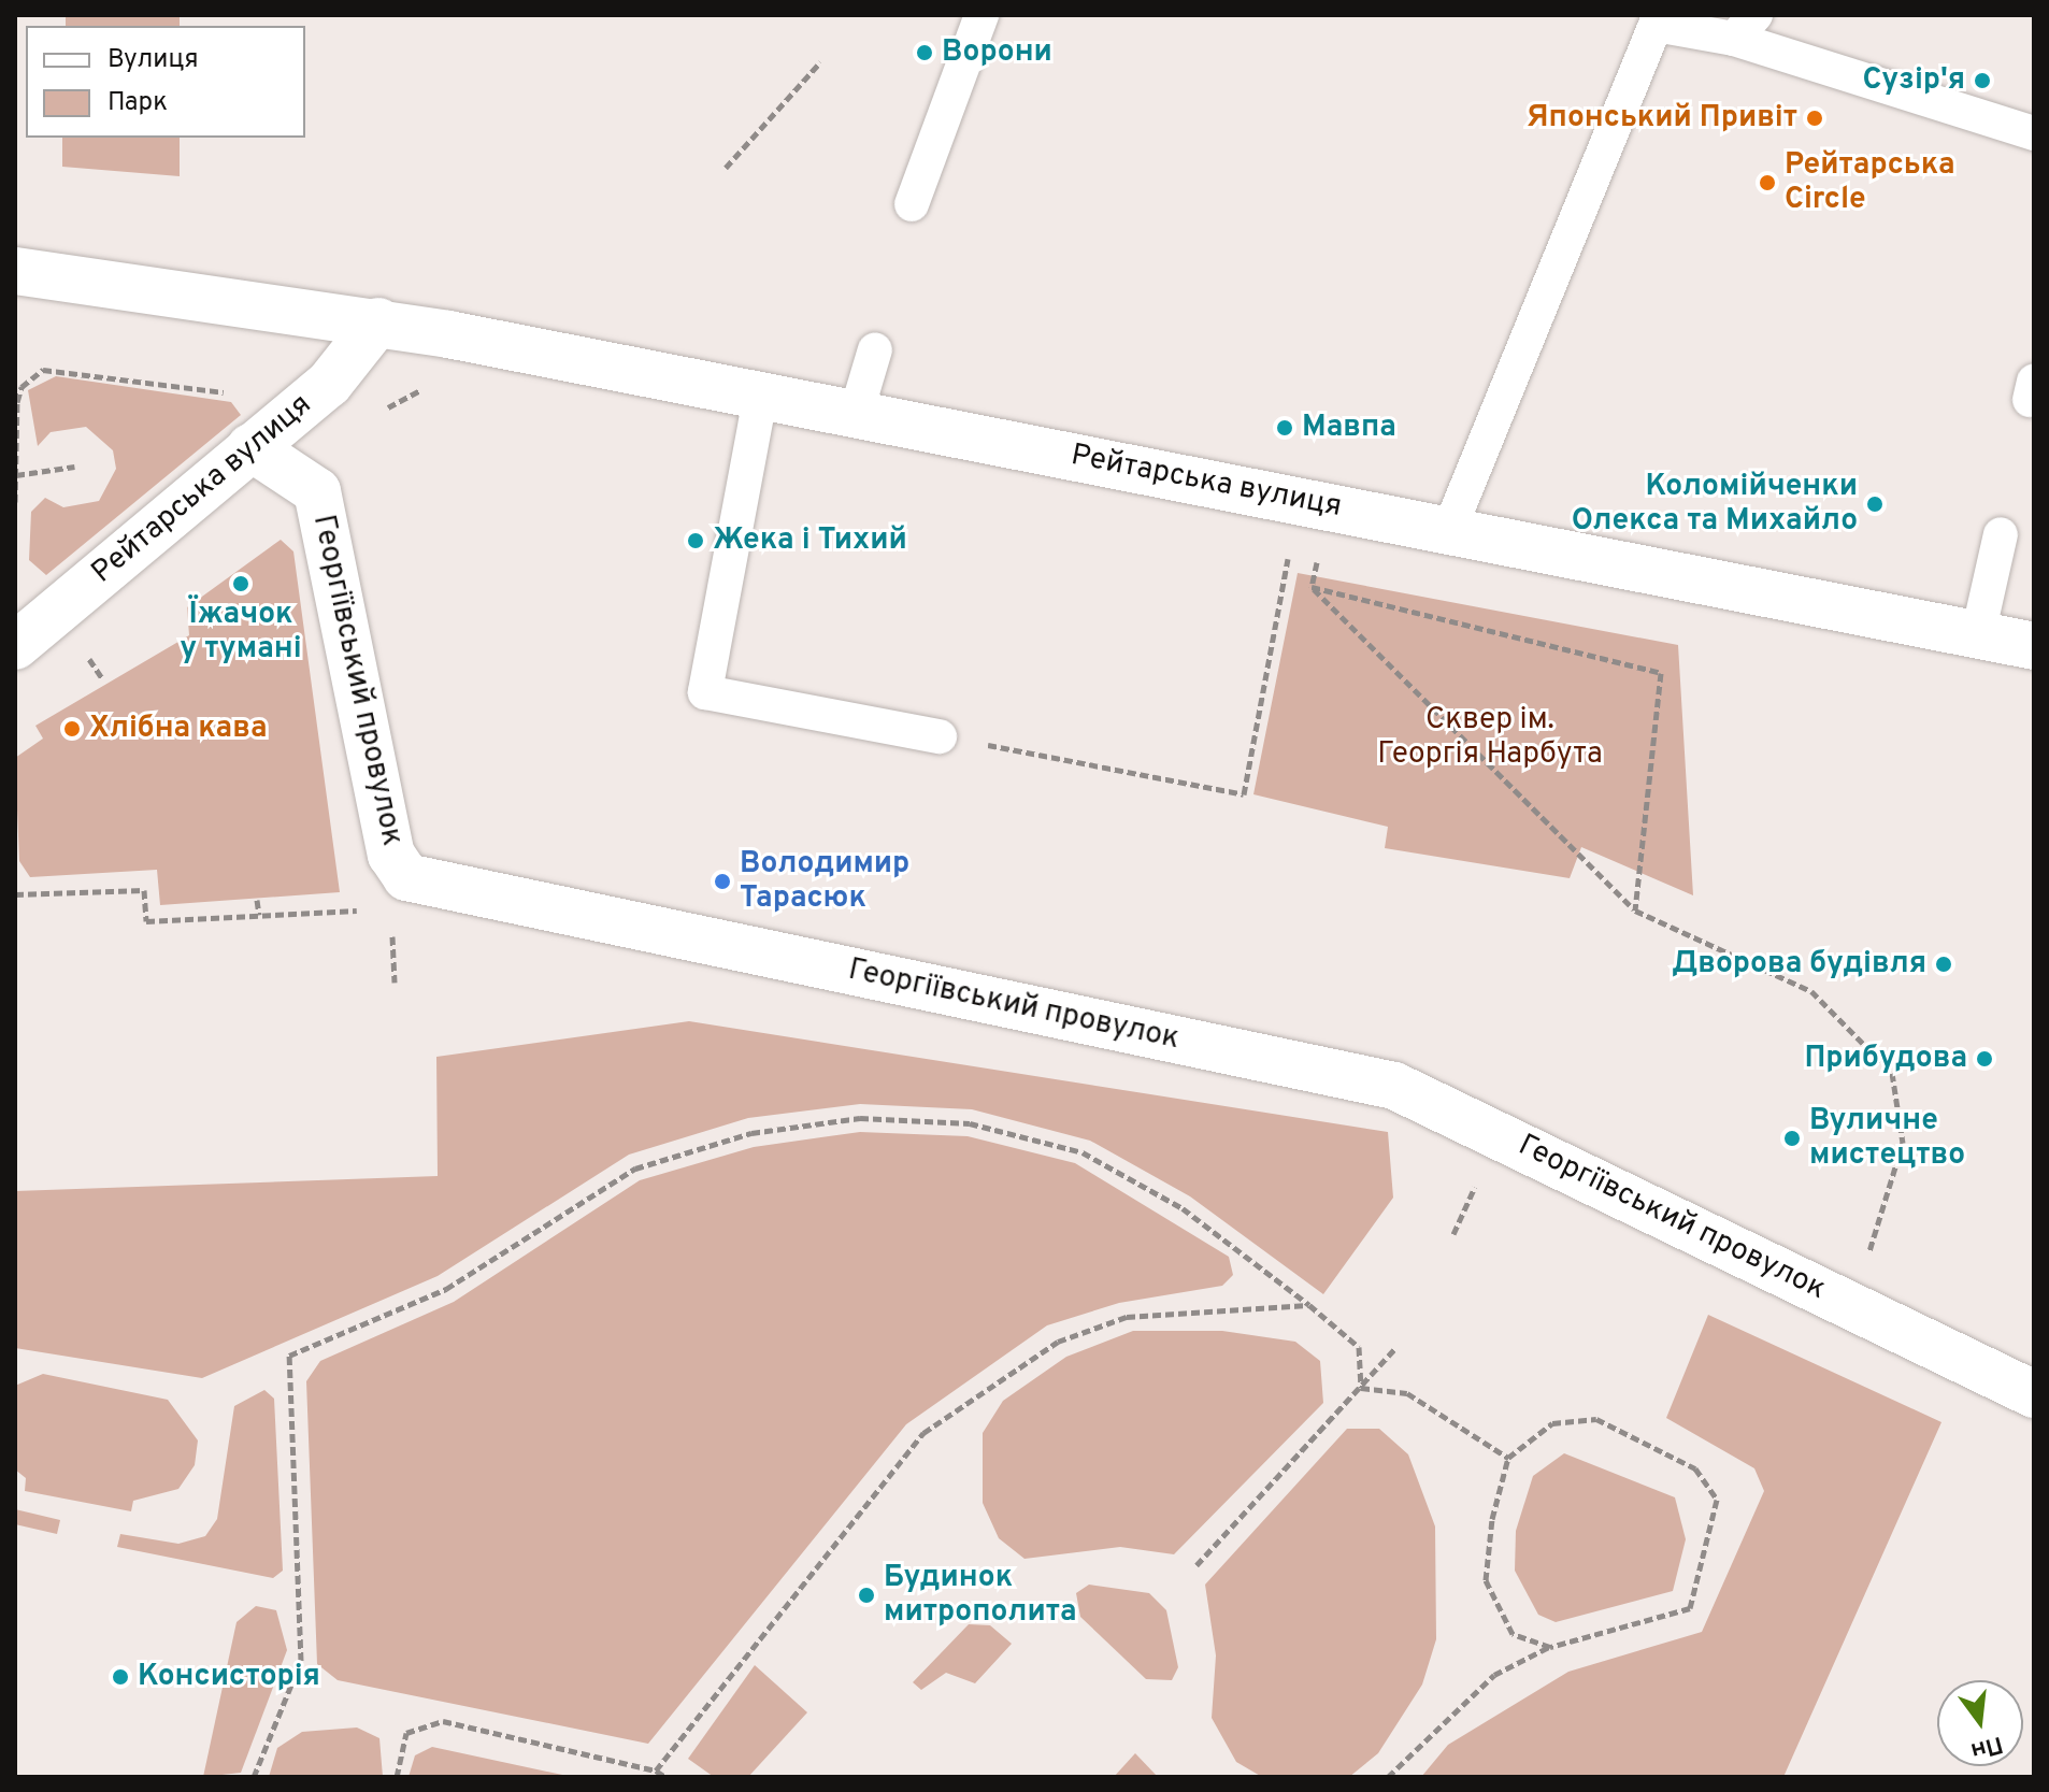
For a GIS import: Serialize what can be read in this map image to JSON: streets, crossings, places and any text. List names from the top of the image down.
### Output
{
  "streets": {
    "street": ["Рейтарська вулиця", "Георгіївський провулок"]
  },
  "crossings": [
    ["Рейтарська вулиця", "Георгіївський провулок"]
  ],
  "parks": ["Сквер ім. Георгія Нарбута"],
  "places": [
    "Ворони",
    "Сузір'я",
    "Японський Привіт",
    "Рейтарська Circle",
    "Мавпа",
    "Коломійченки Олекса та Михайло",
    "Жека і Тихий",
    "Їжачок у тумані",
    "Хлібна кава",
    "Володимир Тарасюк",
    "Дворова будівля",
    "Прибудова",
    "Вуличне мистецтво",
    "Будинок митрополита",
    "Консисторія"
  ],
  "legend": ["Вулиця", "Парк"],
  "north": "bottom"
}
